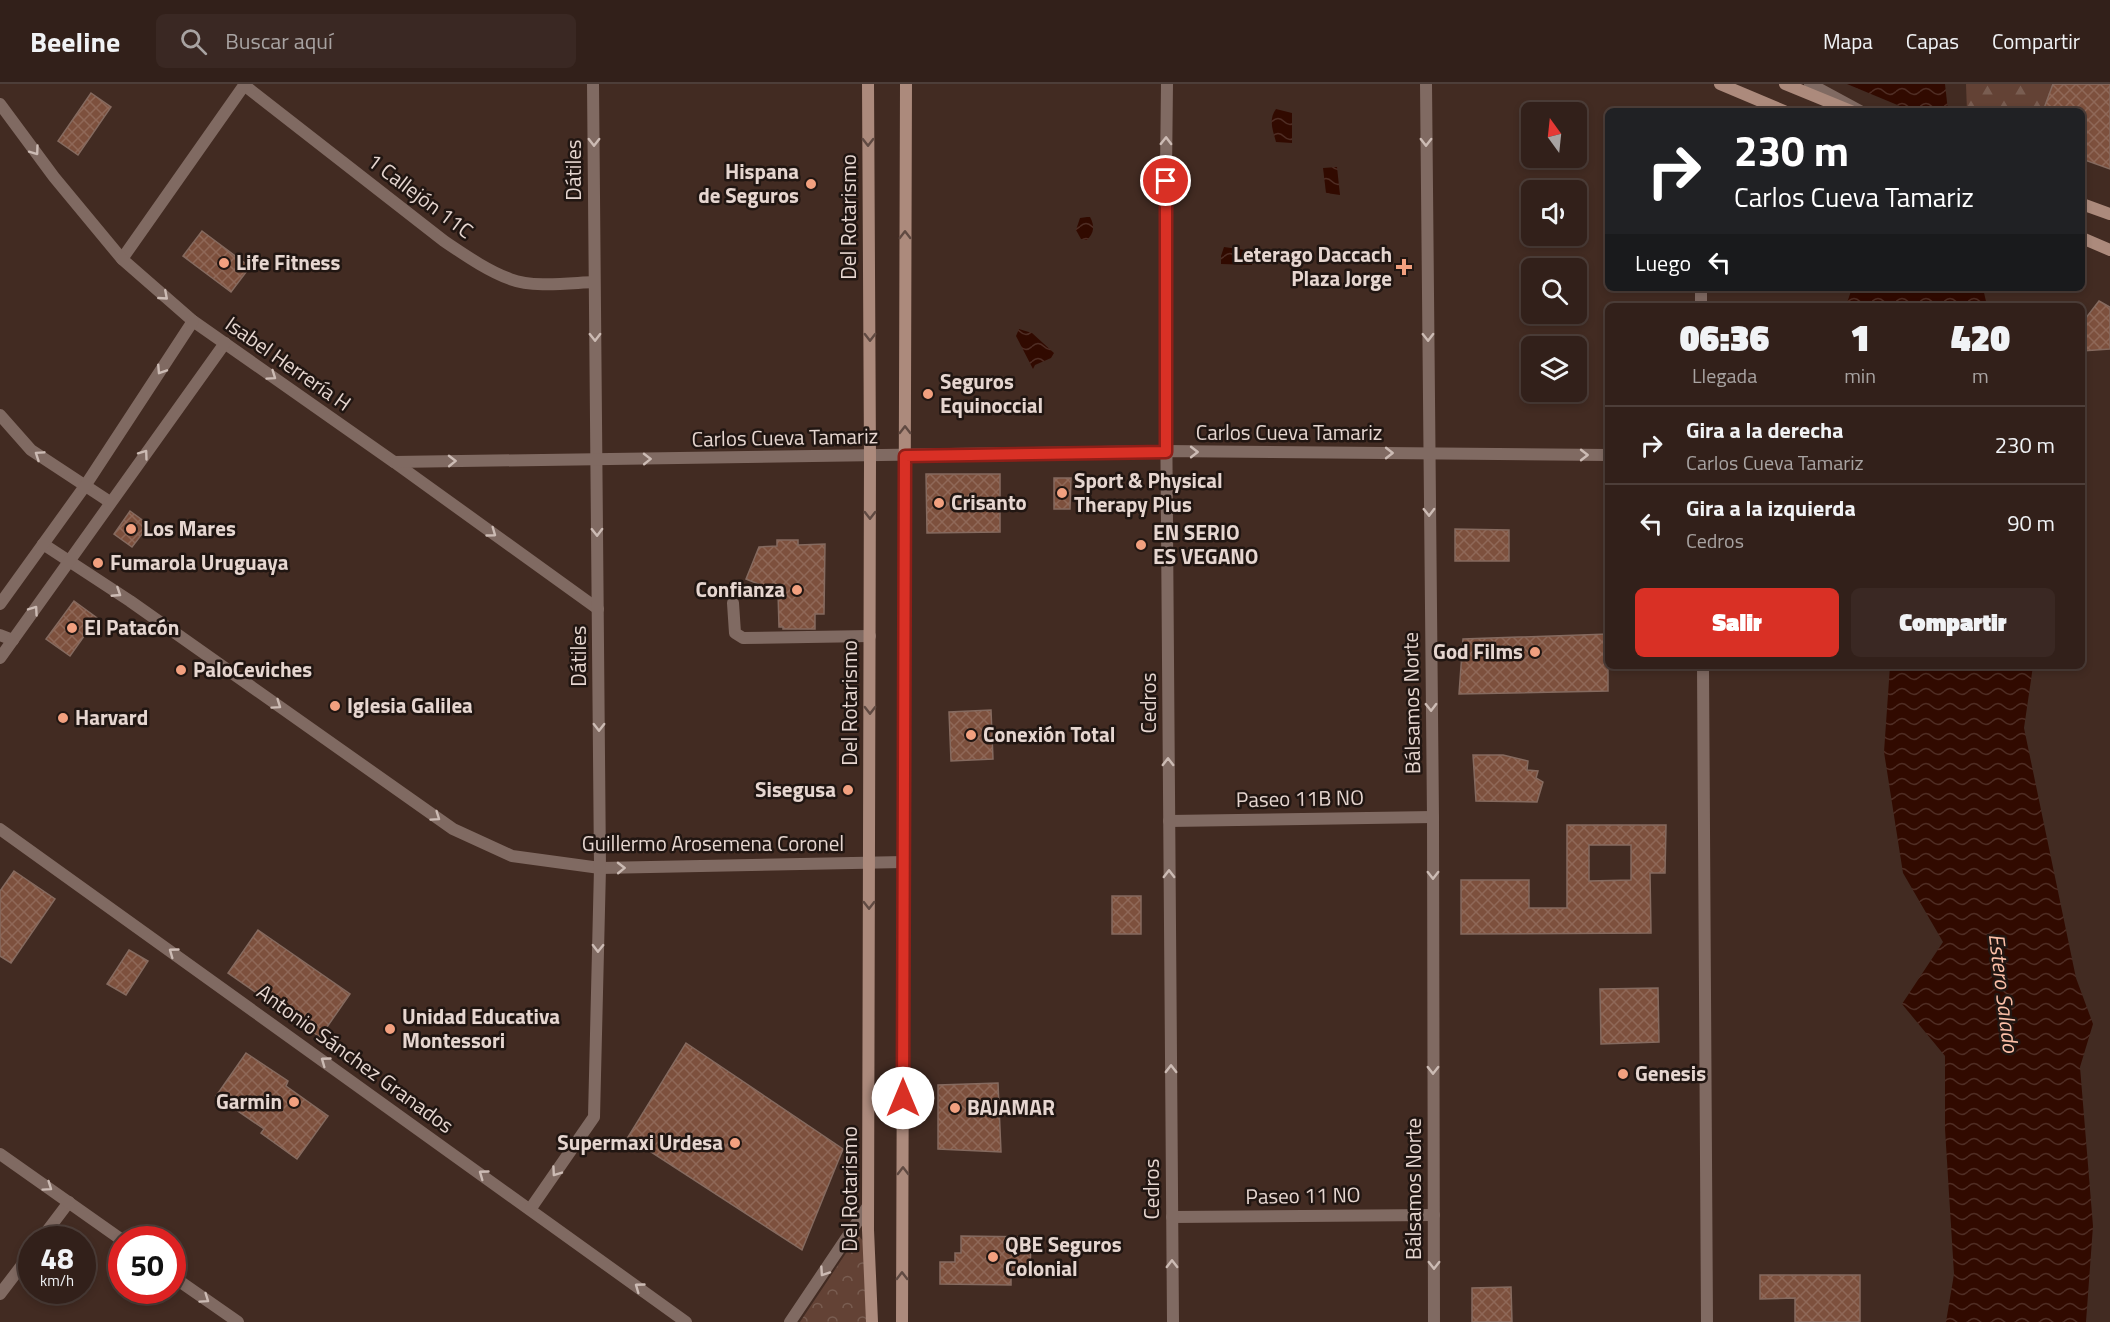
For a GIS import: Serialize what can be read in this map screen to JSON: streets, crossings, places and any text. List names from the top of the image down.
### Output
{
  "streets": {
    "main road": ["Del Rotarismo"],
    "street": [
      "Dátiles",
      "1 Callejón 11C",
      "Isabel Herrería H",
      "Carlos Cueva Tamariz",
      "Cedros",
      "Bálsamos Norte",
      "Paseo 11B NO",
      "Guillermo Arosemena Coronel",
      "Antonio Sánchez Granados",
      "Paseo 11 NO"
    ]
  },
  "crossings": [
    ["Dátiles", "1 Callejón 11C"],
    ["Dátiles", "Isabel Herrería H"],
    ["Dátiles", "Carlos Cueva Tamariz"],
    ["Dátiles", "Guillermo Arosemena Coronel"],
    ["Dátiles", "Antonio Sánchez Granados"],
    ["Del Rotarismo", "Carlos Cueva Tamariz"],
    ["Del Rotarismo", "Guillermo Arosemena Coronel"],
    ["Isabel Herrería H", "Carlos Cueva Tamariz"],
    ["Carlos Cueva Tamariz", "Cedros"],
    ["Carlos Cueva Tamariz", "Bálsamos Norte"],
    ["Cedros", "Paseo 11B NO"],
    ["Cedros", "Paseo 11 NO"],
    ["Bálsamos Norte", "Paseo 11B NO"],
    ["Bálsamos Norte", "Paseo 11 NO"]
  ],
  "one_way": [
    "Dátiles",
    "Isabel Herrería H",
    "Carlos Cueva Tamariz",
    "Cedros",
    "Bálsamos Norte",
    "Guillermo Arosemena Coronel",
    "Antonio Sánchez Granados"
  ],
  "water": ["Estero Salado"],
  "places": {
    "other": [
      "Hispana de Seguros",
      "Life Fitness",
      "Seguros Equinoccial",
      "Sport & Physical Therapy Plus",
      "Crisanto",
      "Los Mares",
      "EN SERIO ES VEGANO",
      "Fumarola Uruguaya",
      "Confianza",
      "El Patacón",
      "God Films",
      "PaloCeviches",
      "Iglesia Galilea",
      "Harvard",
      "Conexión Total",
      "Sisegusa",
      "Unidad Educativa Montessori",
      "Genesis",
      "Garmin",
      "BAJAMAR",
      "Supermaxi Urdesa",
      "QBE Seguros Colonial"
    ],
    "health": ["Leterago Daccach Plaza Jorge"]
  },
  "north": "top",
  "page": {
    "header": "Beeline",
    "search": "Buscar aquí",
    "nav": ["Mapa", "Capas", "Compartir"],
    "turn": ["230 m", "Carlos Cueva Tamariz"],
    "then": "Luego",
    "eta": [
      "06:36",
      "Llegada",
      "1",
      "min",
      "420",
      "m"
    ],
    "list": [
      {
        "name": "Gira a la derecha",
        "note": "Carlos Cueva Tamariz",
        "value": "230 m"
      },
      {
        "name": "Gira a la izquierda",
        "note": "Cedros",
        "value": "90 m"
      }
    ],
    "buttons": ["Salir", "Compartir"],
    "speed": "48 km/h",
    "limit": "50"
  }
}
